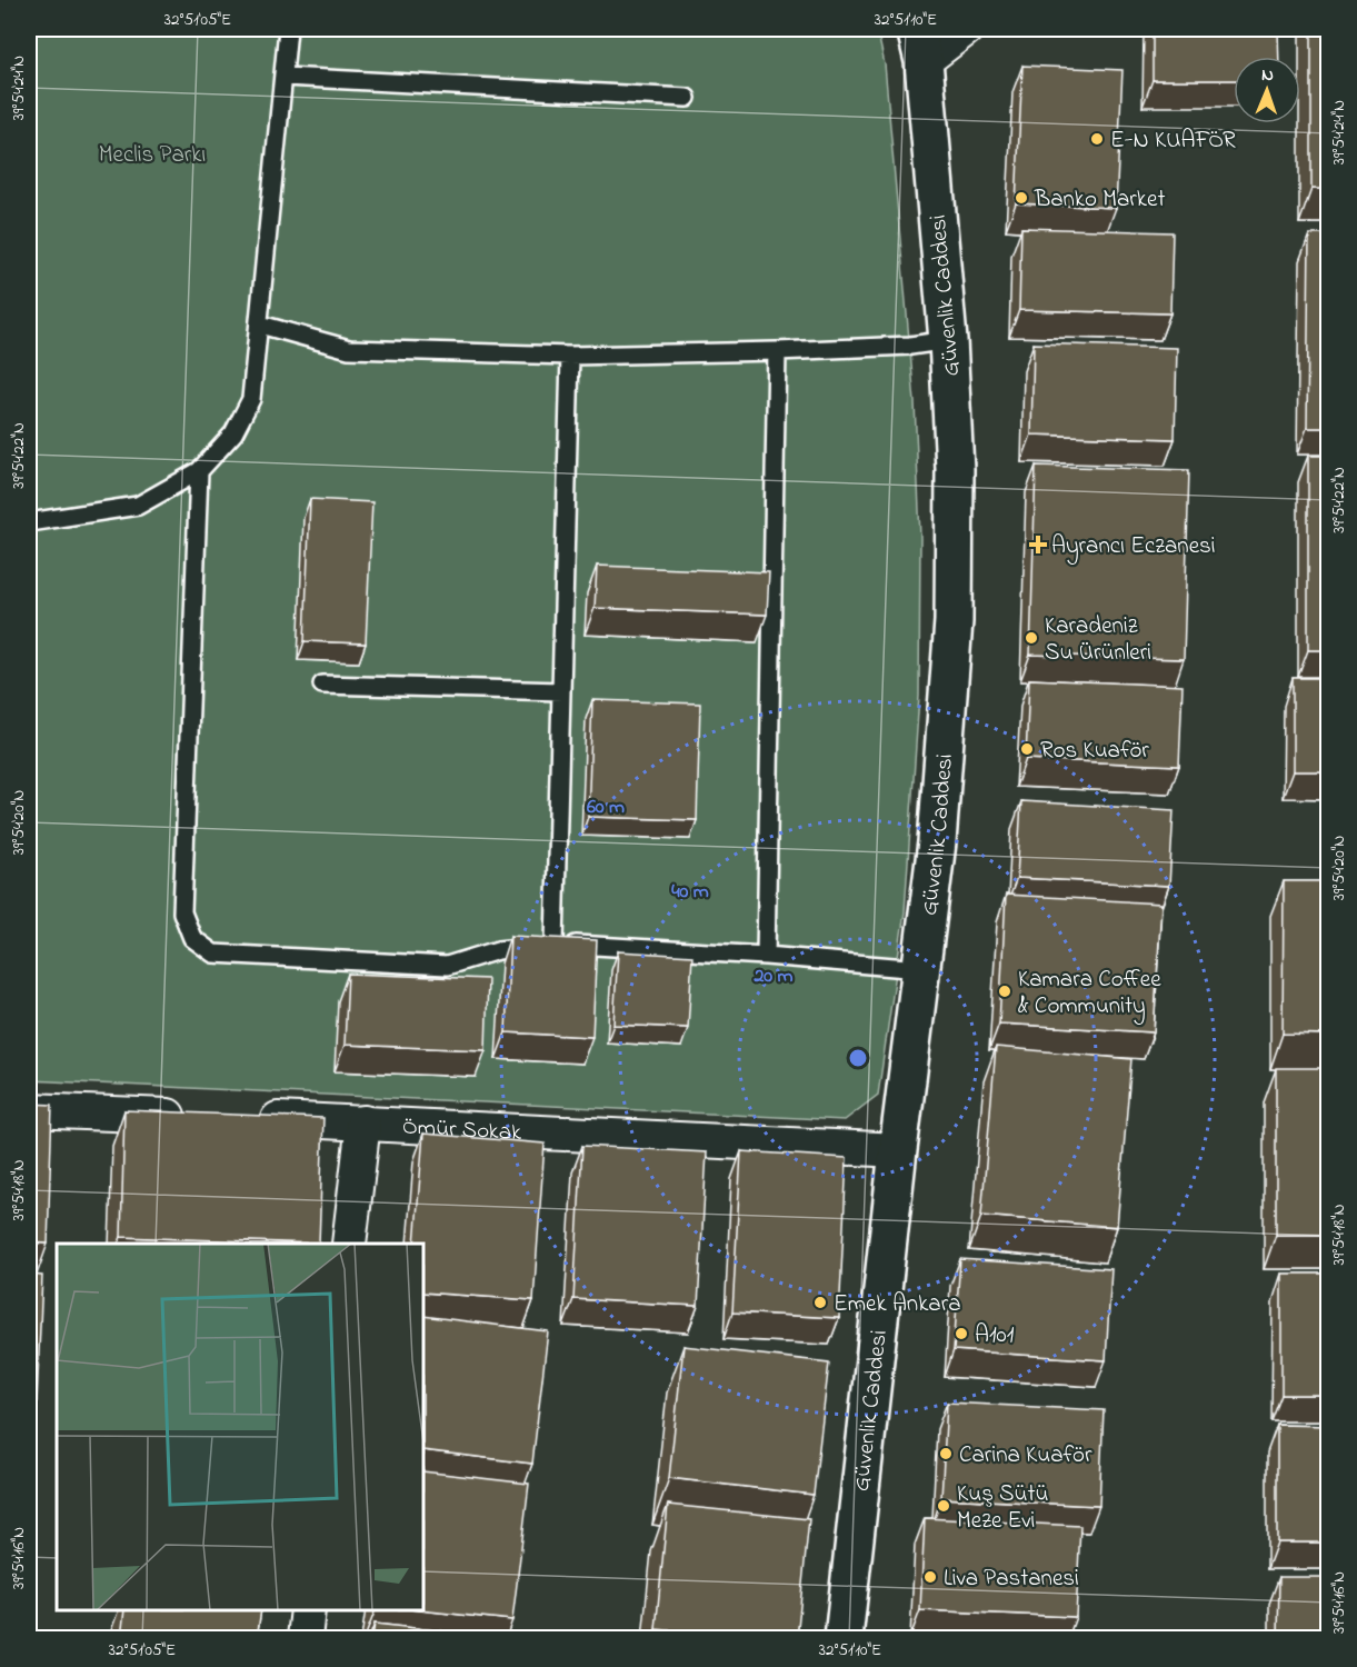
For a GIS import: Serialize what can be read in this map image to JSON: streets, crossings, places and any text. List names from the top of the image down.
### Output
{
  "streets": {
    "main road": ["Güvenlik Caddesi"],
    "street": ["Ömür Sokak"]
  },
  "crossings": [
    ["Güvenlik Caddesi", "Ömür Sokak"]
  ],
  "parks": ["Meclis Parkı"],
  "places": {
    "other": [
      "E-N KUAFÖR",
      "Banko Market",
      "Karadeniz Su Ürünleri",
      "Ros Kuaför",
      "Kamara Coffee & Community",
      "Emek Ankara",
      "A101",
      "Carina Kuaför",
      "Kuş Sütü Meze Evi",
      "Liva Pastanesi"
    ],
    "health": ["Ayrancı Eczanesi"]
  },
  "north": "top",
  "coordinates": [
    "32°51'05\"E",
    "32°51'10\"E",
    "39°54'24\"N",
    "39°54'22\"N",
    "39°54'20\"N",
    "39°54'18\"N",
    "39°54'16\"N"
  ],
  "rings": ["60 m", "40 m", "20 m"]
}
